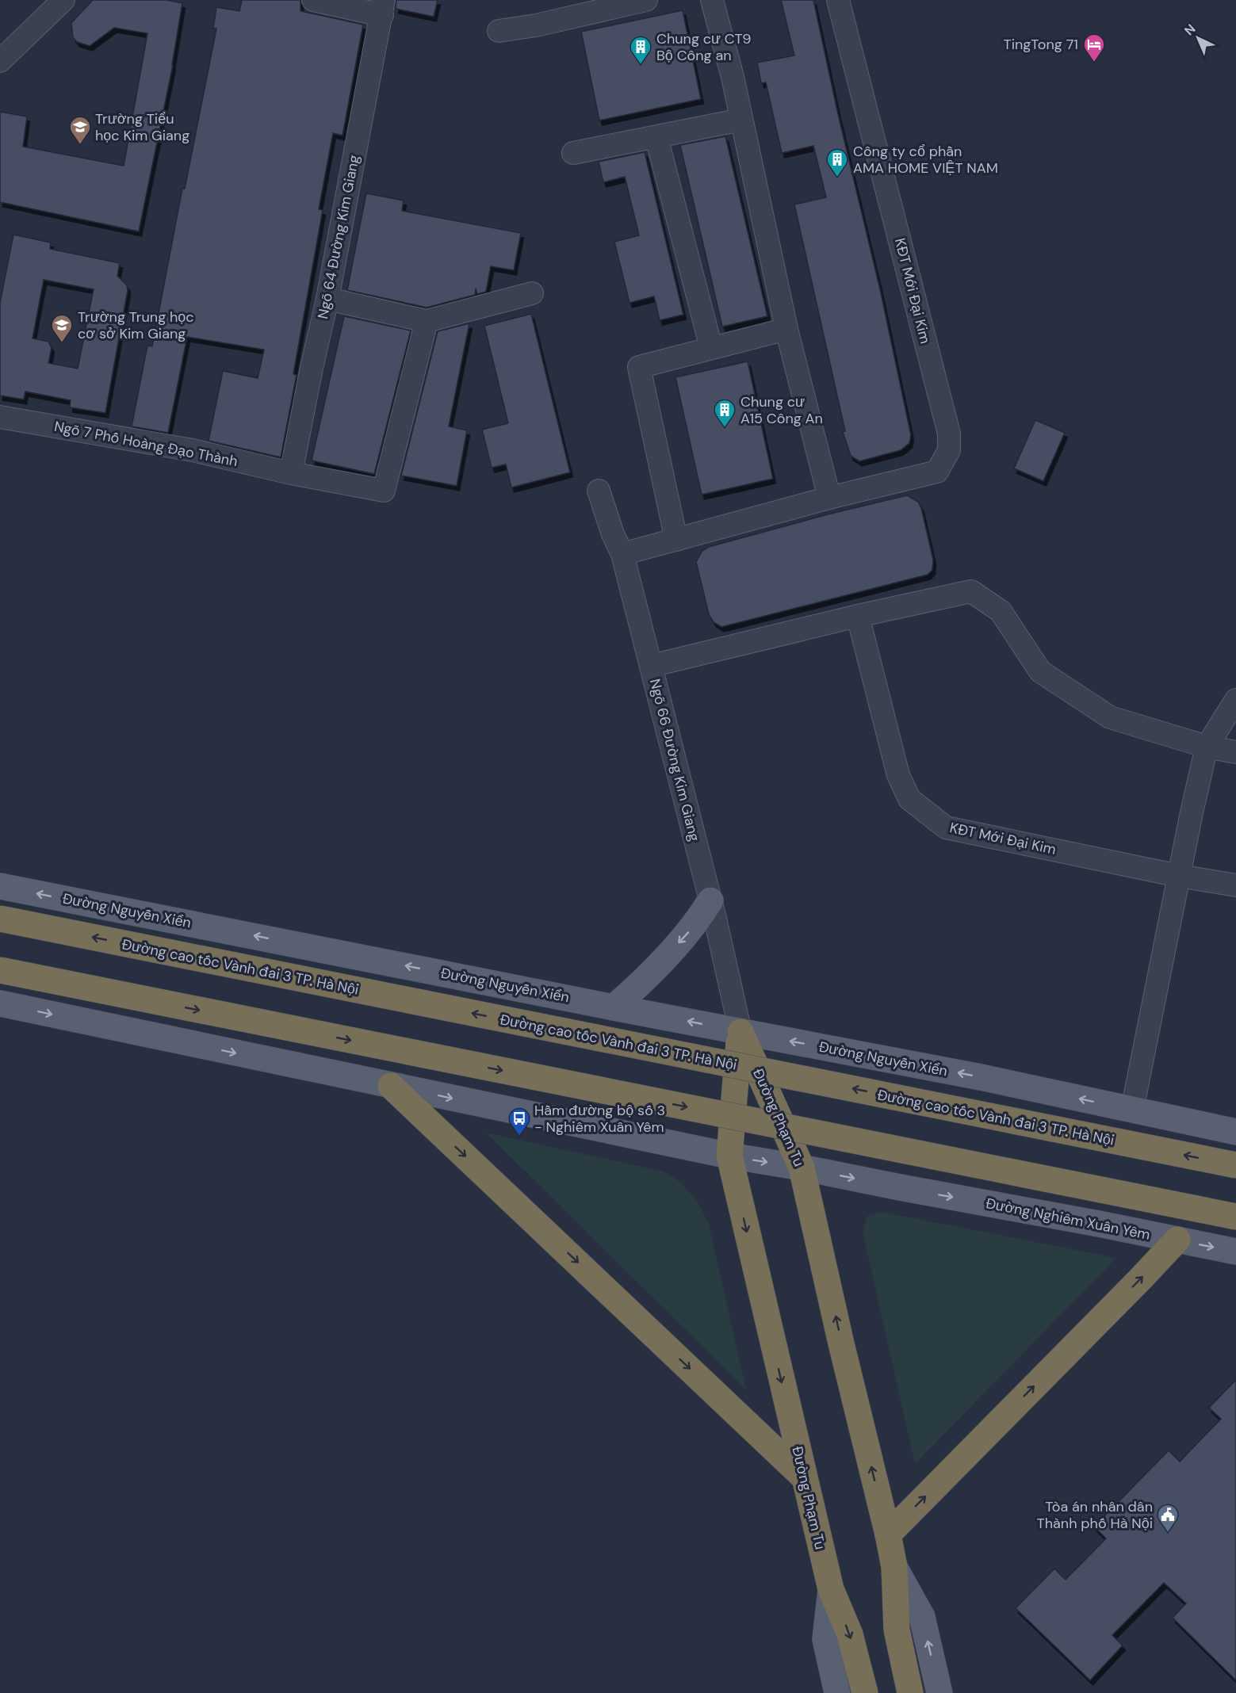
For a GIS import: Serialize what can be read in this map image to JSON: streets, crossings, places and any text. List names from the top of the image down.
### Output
{
  "streets": {
    "highway": ["Đường cao tốc Vành đai 3 TP. Hà Nội", "Đường Phạm Tu"],
    "main road": ["Đường Nguyễn Xiển", "Đường Nghiêm Xuân Yêm"],
    "street": [
      "Ngõ 64 Đường Kim Giang",
      "KĐT Mới Đại Kim",
      "Ngõ 7 Phố Hoàng Đạo Thành",
      "Ngõ 66 Đường Kim Giang"
    ]
  },
  "crossings": [
    ["Ngõ 64 Đường Kim Giang", "Ngõ 7 Phố Hoàng Đạo Thành"],
    ["KĐT Mới Đại Kim", "Ngõ 66 Đường Kim Giang"],
    ["Ngõ 66 Đường Kim Giang", "Đường Nguyễn Xiển"],
    ["Ngõ 66 Đường Kim Giang", "Đường Phạm Tu"],
    ["Đường Nguyễn Xiển", "Đường Phạm Tu"],
    ["Đường Phạm Tu", "Đường Nghiêm Xuân Yêm"]
  ],
  "one_way": ["Đường Nghiêm Xuân Yêm"],
  "places": {
    "hotel": ["TingTong 71"],
    "building": ["Chung cư CT9 Bộ Công an", "Công ty cổ phần AMA HOME VIỆT NAM", "Chung cư A15 Công An"],
    "school or university": ["Trường Tiểu học Kim Giang", "Trường Trung học cơ sở Kim Giang"],
    "bus stop": ["Hầm đường bộ số 3 - Nghiêm Xuân Yêm"],
    "public building": ["Tòa án nhân dân Thành phố Hà Nội"]
  },
  "north": "top left"
}
